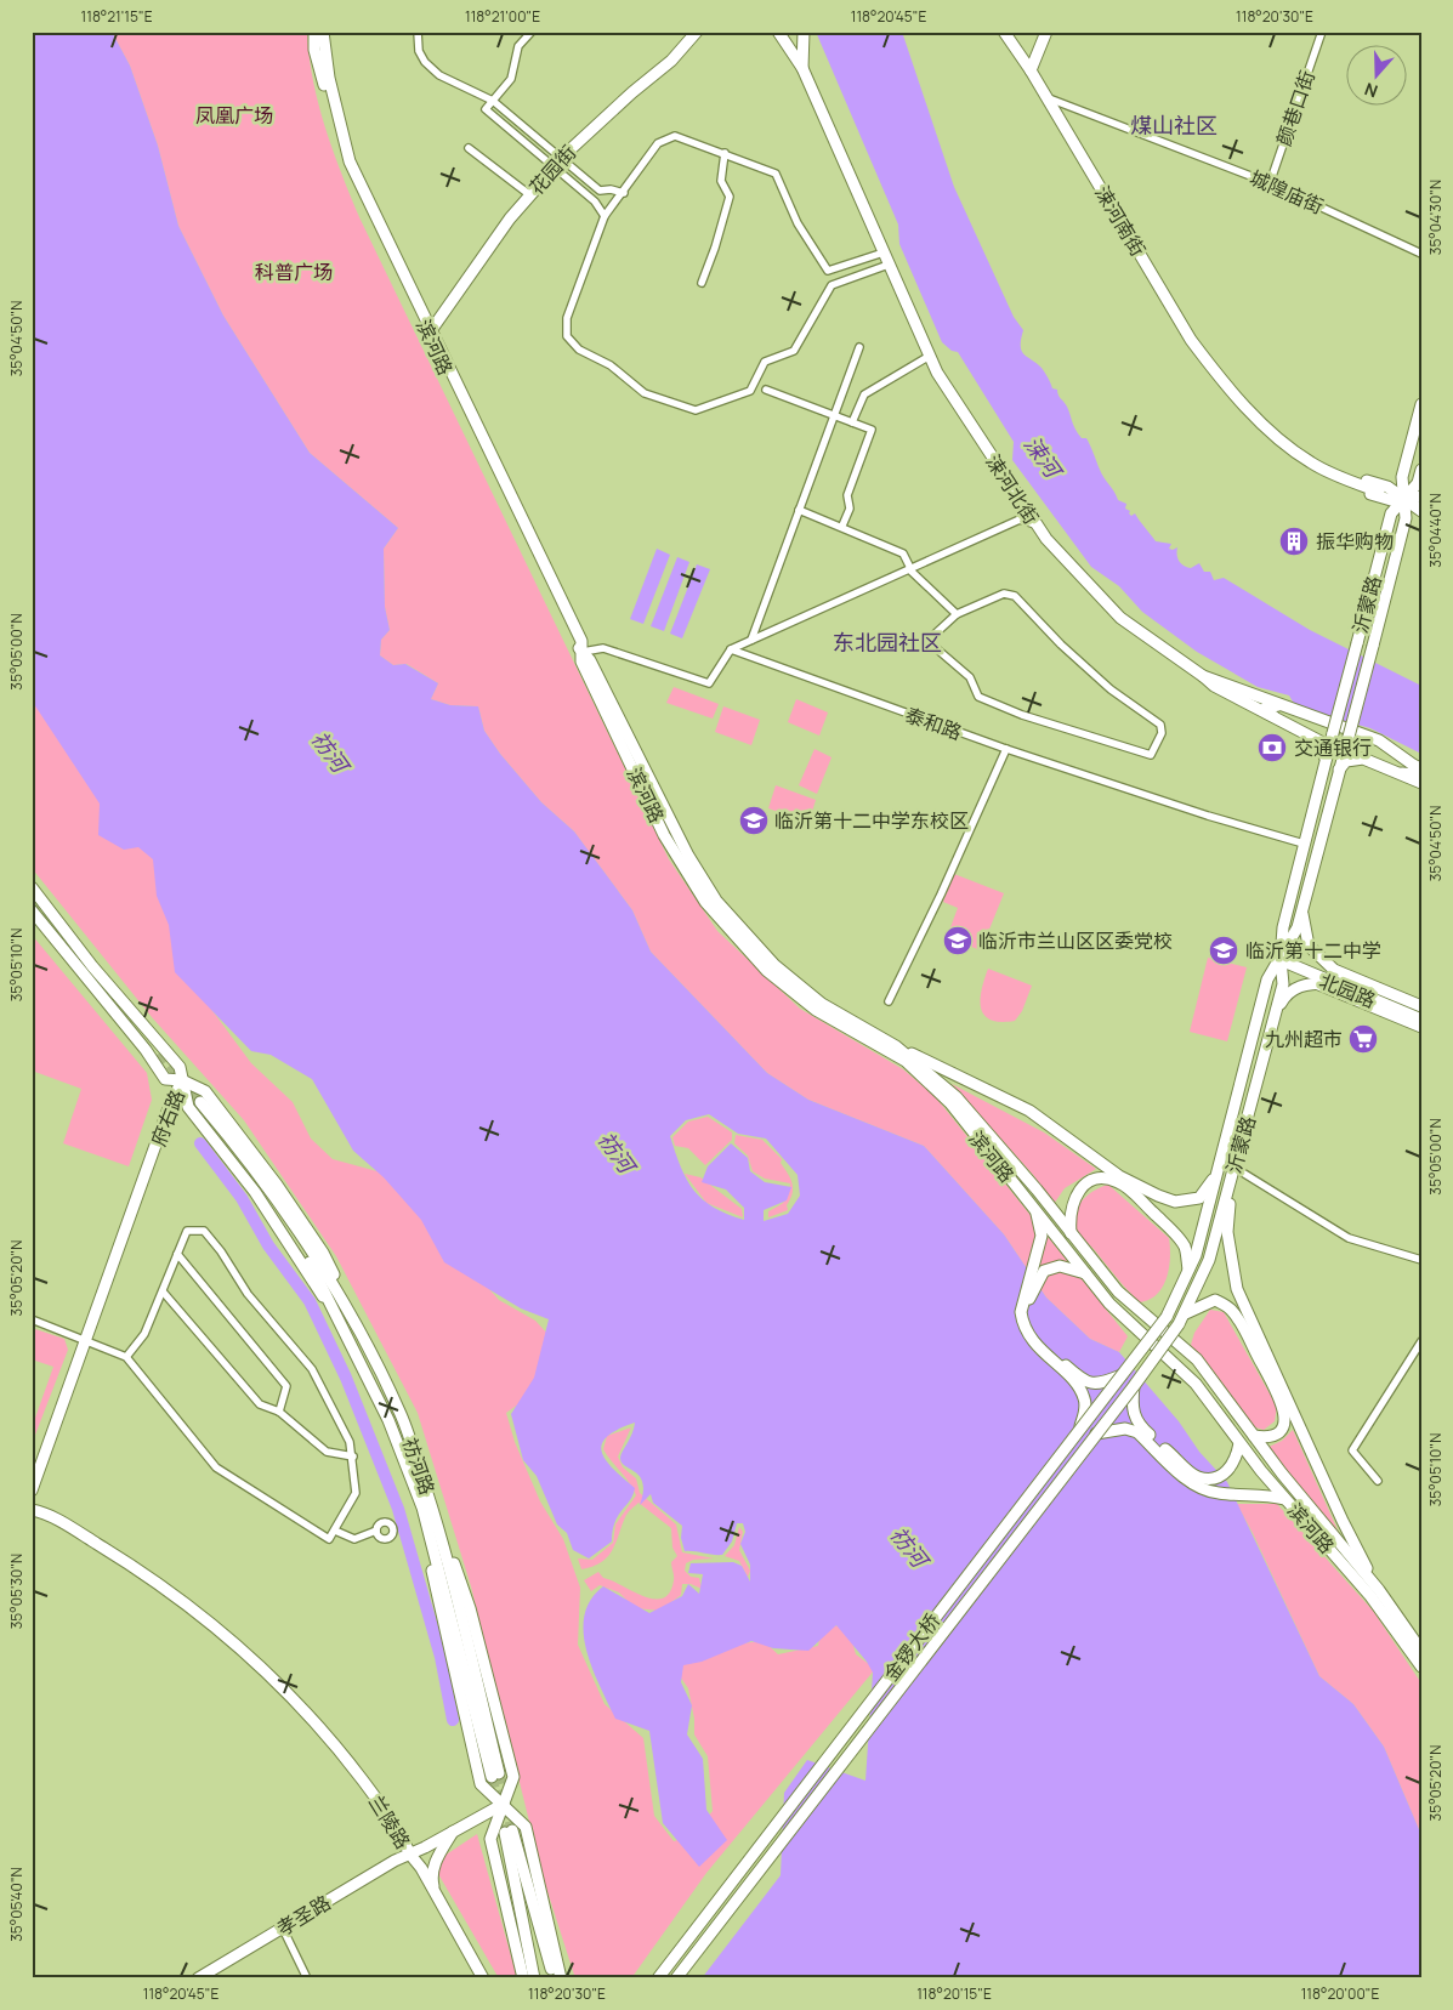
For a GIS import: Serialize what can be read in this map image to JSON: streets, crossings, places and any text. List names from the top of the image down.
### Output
{
  "streets": {
    "main road": [
      "花园街",
      "涑河南街",
      "滨河路",
      "涑河北街",
      "沂蒙路",
      "北园路",
      "府右路",
      "祊河路",
      "金锣大桥",
      "兰陵路",
      "孝圣路"
    ],
    "street": ["颜巷口街", "城隍庙街", "泰和路"]
  },
  "crossings": [
    ["颜巷口街", "城隍庙街"],
    ["花园街", "滨河路"],
    ["城隍庙街", "涑河南街"],
    ["沂蒙路", "泰和路"],
    ["沂蒙路", "北园路"],
    ["沂蒙路", "金锣大桥"],
    ["兰陵路", "孝圣路"]
  ],
  "districts": ["煤山社区", "东北园社区"],
  "water": ["涑河", "祊河"],
  "parks": ["凤凰广场", "科普广场"],
  "places": {
    "building": ["振华购物"],
    "bank": ["交通银行"],
    "school or university": ["临沂第十二中学东校区", "临沂市兰山区区委党校", "临沂第十二中学"],
    "supermarket": ["九州超市"]
  },
  "north": "bottom",
  "coordinates": [
    "118°21'15\"E",
    "118°21'00\"E",
    "118°20'45\"E",
    "118°20'30\"E",
    "35°04'30\"N",
    "35°04'50\"N",
    "35°04'40\"N",
    "35°05'00\"N",
    "35°05'10\"N",
    "35°05'20\"N",
    "35°05'30\"N",
    "35°05'40\"N",
    "118°20'15\"E",
    "118°20'00\"E"
  ]
}
